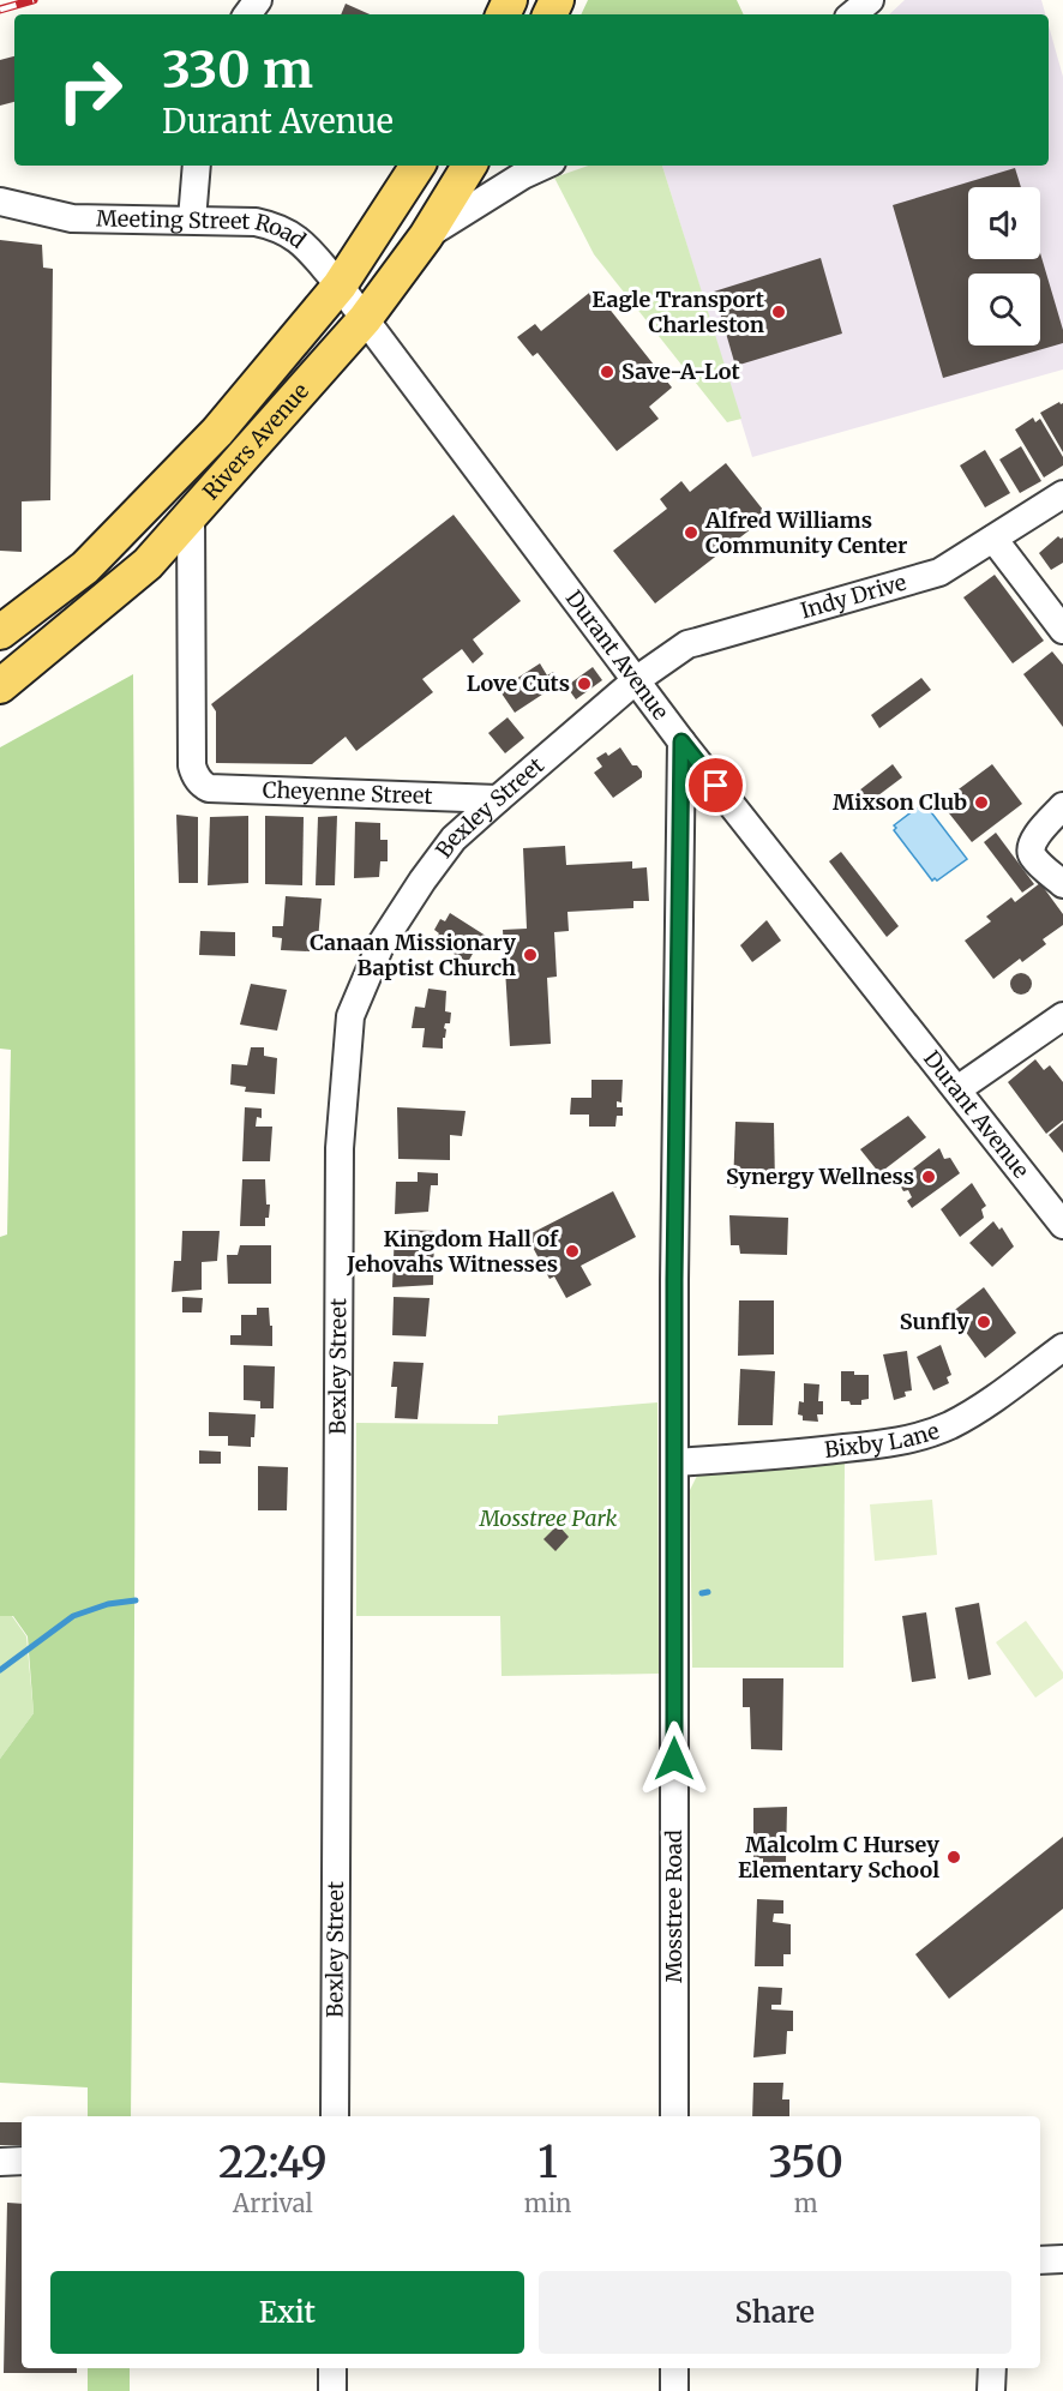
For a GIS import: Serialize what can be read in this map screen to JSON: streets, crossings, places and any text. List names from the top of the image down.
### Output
{
  "streets": {
    "main road": ["Rivers Avenue"],
    "street": [
      "Meeting Street Road",
      "Indy Drive",
      "Durant Avenue",
      "Cheyenne Street",
      "Bexley Street",
      "Bixby Lane",
      "Mosstree Road"
    ]
  },
  "crossings": [
    ["Meeting Street Road", "Rivers Avenue"],
    ["Meeting Street Road", "Durant Avenue"],
    ["Rivers Avenue", "Durant Avenue"],
    ["Rivers Avenue", "Cheyenne Street"],
    ["Indy Drive", "Durant Avenue"],
    ["Indy Drive", "Bexley Street"],
    ["Durant Avenue", "Bexley Street"],
    ["Durant Avenue", "Mosstree Road"],
    ["Cheyenne Street", "Bexley Street"],
    ["Bixby Lane", "Mosstree Road"]
  ],
  "parks": ["Mosstree Park"],
  "places": [
    "Eagle Transport Charleston",
    "Save-A-Lot",
    "Alfred Williams Community Center",
    "Love Cuts",
    "Mixson Club",
    "Canaan Missionary Baptist Church",
    "Synergy Wellness",
    "Kingdom Hall of Jehovahs Witnesses",
    "Sunfly",
    "Malcolm C Hursey Elementary School"
  ],
  "page": {
    "turn": ["330 m", "Durant Avenue"],
    "eta": [
      "22:49",
      "Arrival",
      "1",
      "min",
      "350",
      "m"
    ],
    "buttons": ["Exit", "Share"]
  }
}
